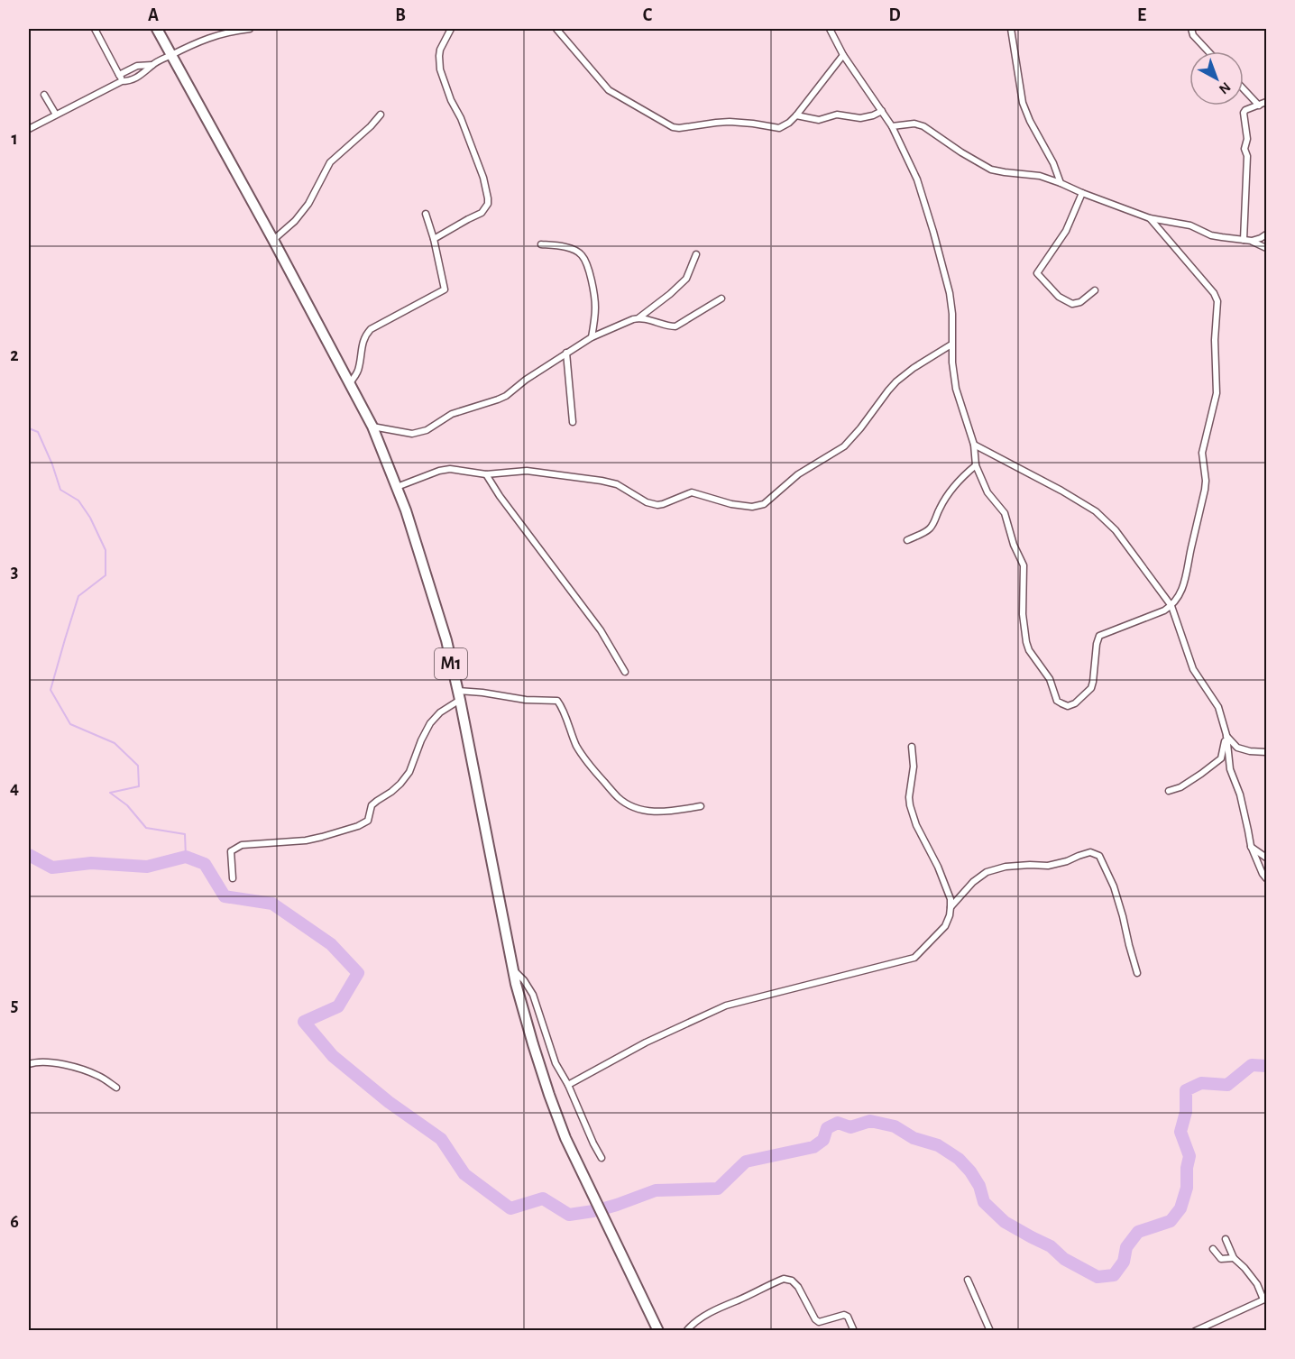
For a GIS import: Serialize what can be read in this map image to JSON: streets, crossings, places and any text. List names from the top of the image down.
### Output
{
  "streets": {
    "highway": ["M1"]
  },
  "north": "bottom right",
  "grid": {
    "columns": [
      "A",
      "B",
      "C",
      "D",
      "E"
    ],
    "rows": [
      "1",
      "2",
      "3",
      "4",
      "5",
      "6"
    ]
  }
}
